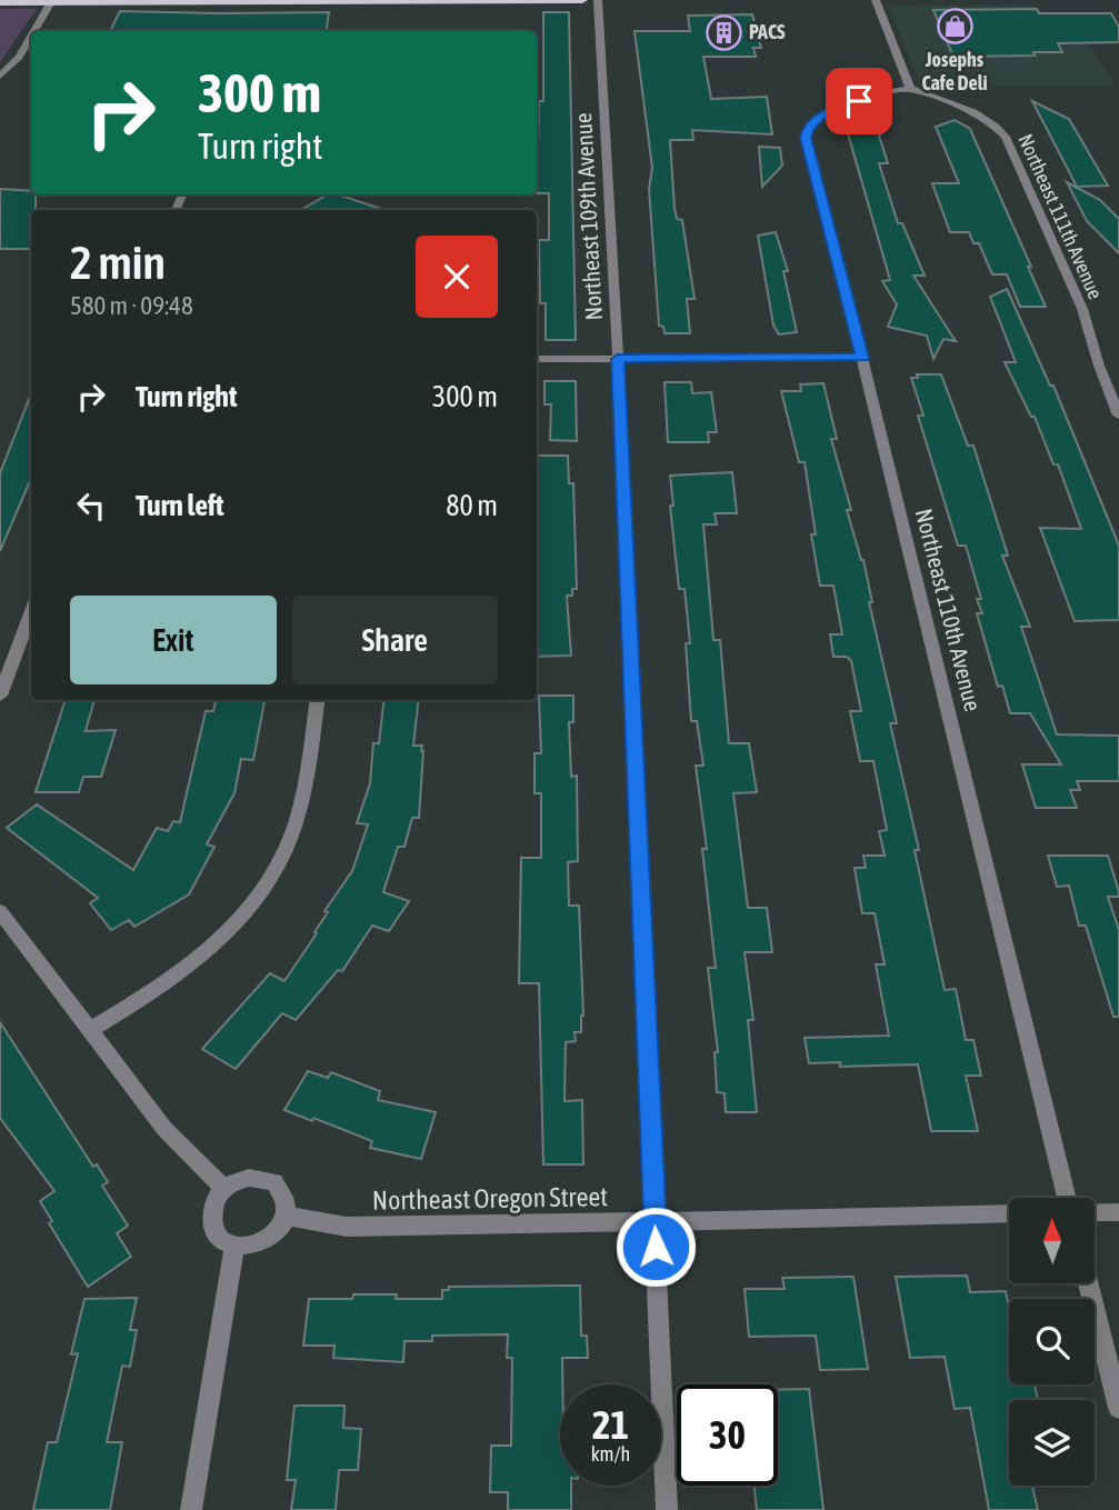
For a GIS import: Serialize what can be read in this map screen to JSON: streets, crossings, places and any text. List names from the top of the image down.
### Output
{
  "streets": {
    "street": [
      "Northeast 109th Avenue",
      "Northeast 111th Avenue",
      "Northeast 110th Avenue",
      "Northeast Oregon Street"
    ]
  },
  "crossings": [
    ["Northeast 109th Avenue", "Northeast Oregon Street"],
    ["Northeast 111th Avenue", "Northeast 110th Avenue"]
  ],
  "places": {
    "shop": ["Josephs Cafe Deli"],
    "building": ["PACS"]
  },
  "north": "top",
  "page": {
    "turn": ["300 m", "Turn right"],
    "heading": ["2 min", "580 m · 09:48"],
    "list": [
      {
        "name": "Turn right",
        "value": "300 m"
      },
      {
        "name": "Turn left",
        "value": "80 m"
      }
    ],
    "buttons": ["Exit", "Share"],
    "speed": "21 km/h",
    "limit": "30"
  }
}
